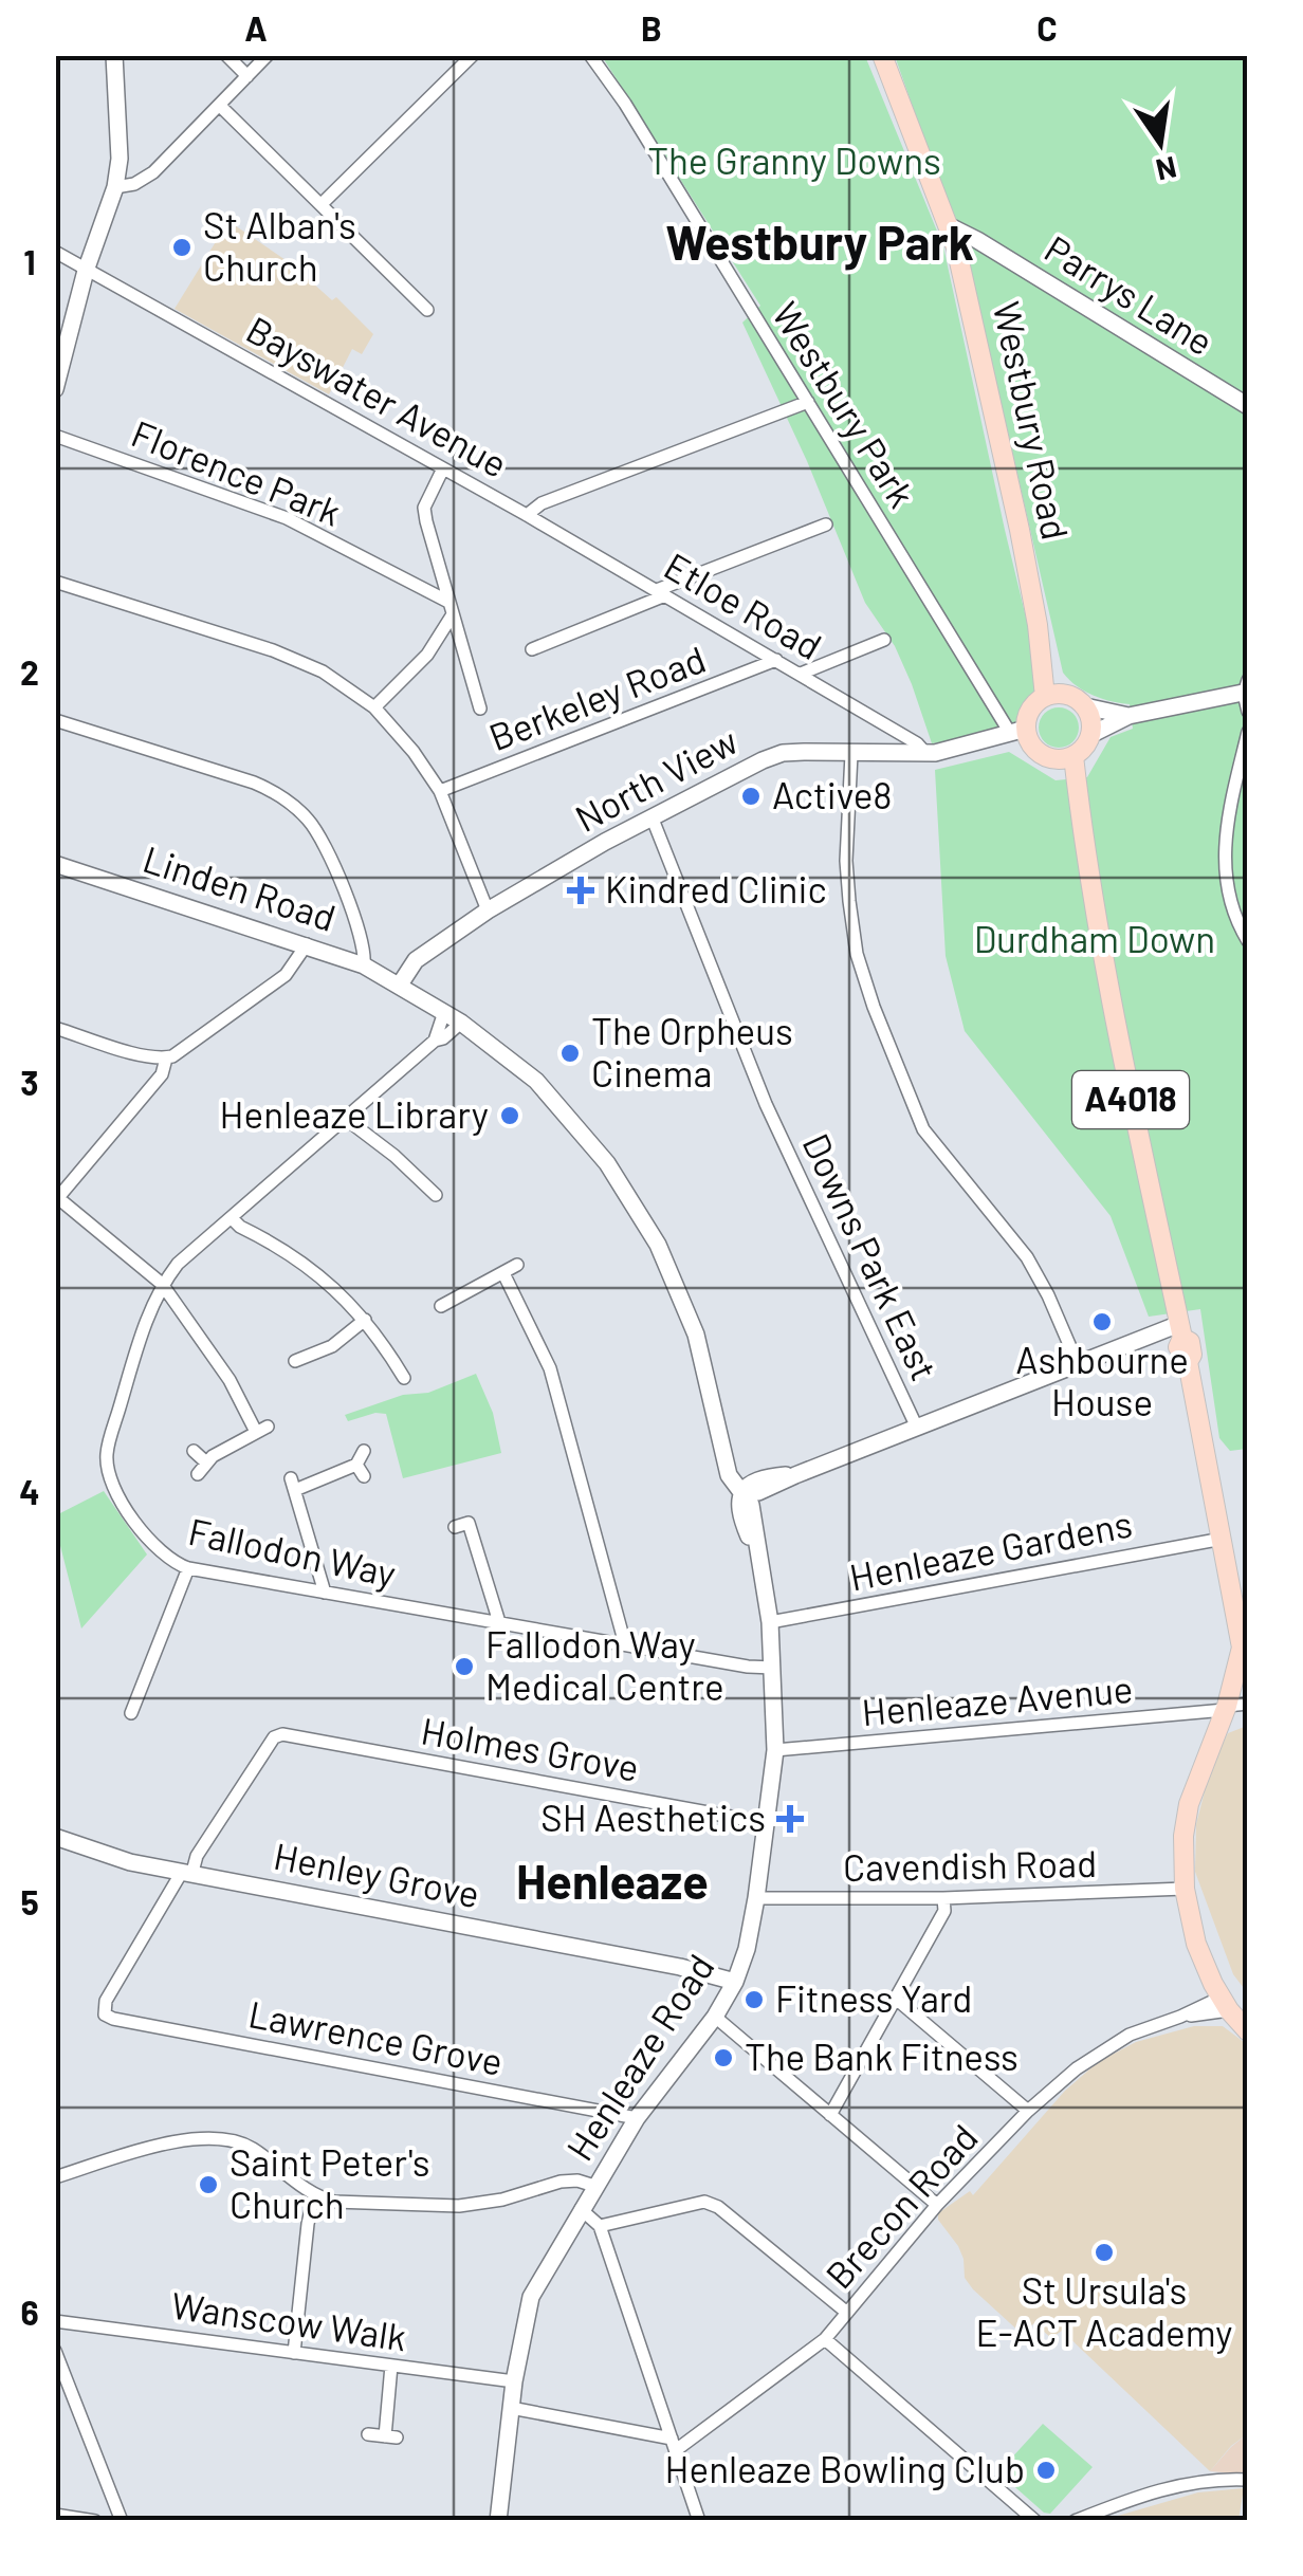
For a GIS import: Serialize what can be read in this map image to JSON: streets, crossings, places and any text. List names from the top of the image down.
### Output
{
  "streets": {
    "main road": [
      "Parrys Lane",
      "Westbury Road",
      "North View",
      "Linden Road",
      "A4018",
      "Henley Grove",
      "Henleaze Road"
    ],
    "street": [
      "Bayswater Avenue",
      "Westbury Park",
      "Florence Park",
      "Etloe Road",
      "Berkeley Road",
      "Downs Park East",
      "Henleaze Gardens",
      "Fallodon Way",
      "Henleaze Avenue",
      "Holmes Grove",
      "Cavendish Road",
      "Lawrence Grove",
      "Brecon Road",
      "Wanscow Walk"
    ]
  },
  "crossings": [
    ["Parrys Lane", "Westbury Road"],
    ["Bayswater Avenue", "Etloe Road"],
    ["Westbury Park", "Westbury Road"],
    ["Westbury Park", "North View"],
    ["Westbury Park", "A4018"],
    ["Westbury Road", "North View"],
    ["Westbury Road", "A4018"],
    ["Etloe Road", "Berkeley Road"],
    ["Etloe Road", "North View"],
    ["North View", "Linden Road"],
    ["North View", "A4018"],
    ["North View", "Downs Park East"],
    ["Linden Road", "Henleaze Road"],
    ["A4018", "Henleaze Gardens"],
    ["A4018", "Henleaze Avenue"],
    ["A4018", "Cavendish Road"],
    ["A4018", "Brecon Road"],
    ["Henleaze Gardens", "Henleaze Road"],
    ["Fallodon Way", "Henleaze Road"],
    ["Henleaze Avenue", "Henleaze Road"],
    ["Holmes Grove", "Henley Grove"],
    ["Holmes Grove", "Lawrence Grove"],
    ["Holmes Grove", "Henleaze Road"],
    ["Cavendish Road", "Henleaze Road"],
    ["Henley Grove", "Lawrence Grove"],
    ["Henley Grove", "Henleaze Road"],
    ["Lawrence Grove", "Henleaze Road"],
    ["Henleaze Road", "Wanscow Walk"]
  ],
  "districts": ["Westbury Park", "Henleaze"],
  "parks": ["The Granny Downs", "Durdham Down"],
  "places": {
    "other": [
      "St Alban's Church",
      "Active8",
      "The Orpheus Cinema",
      "Henleaze Library",
      "Ashbourne House",
      "Fallodon Way Medical Centre",
      "Fitness Yard",
      "The Bank Fitness",
      "Saint Peter's Church",
      "St Ursula's E-ACT Academy",
      "Henleaze Bowling Club"
    ],
    "health": ["Kindred Clinic", "SH Aesthetics"]
  },
  "north": "bottom",
  "grid": {
    "columns": ["A", "B", "C"],
    "rows": [
      "1",
      "2",
      "3",
      "4",
      "5",
      "6"
    ]
  }
}
